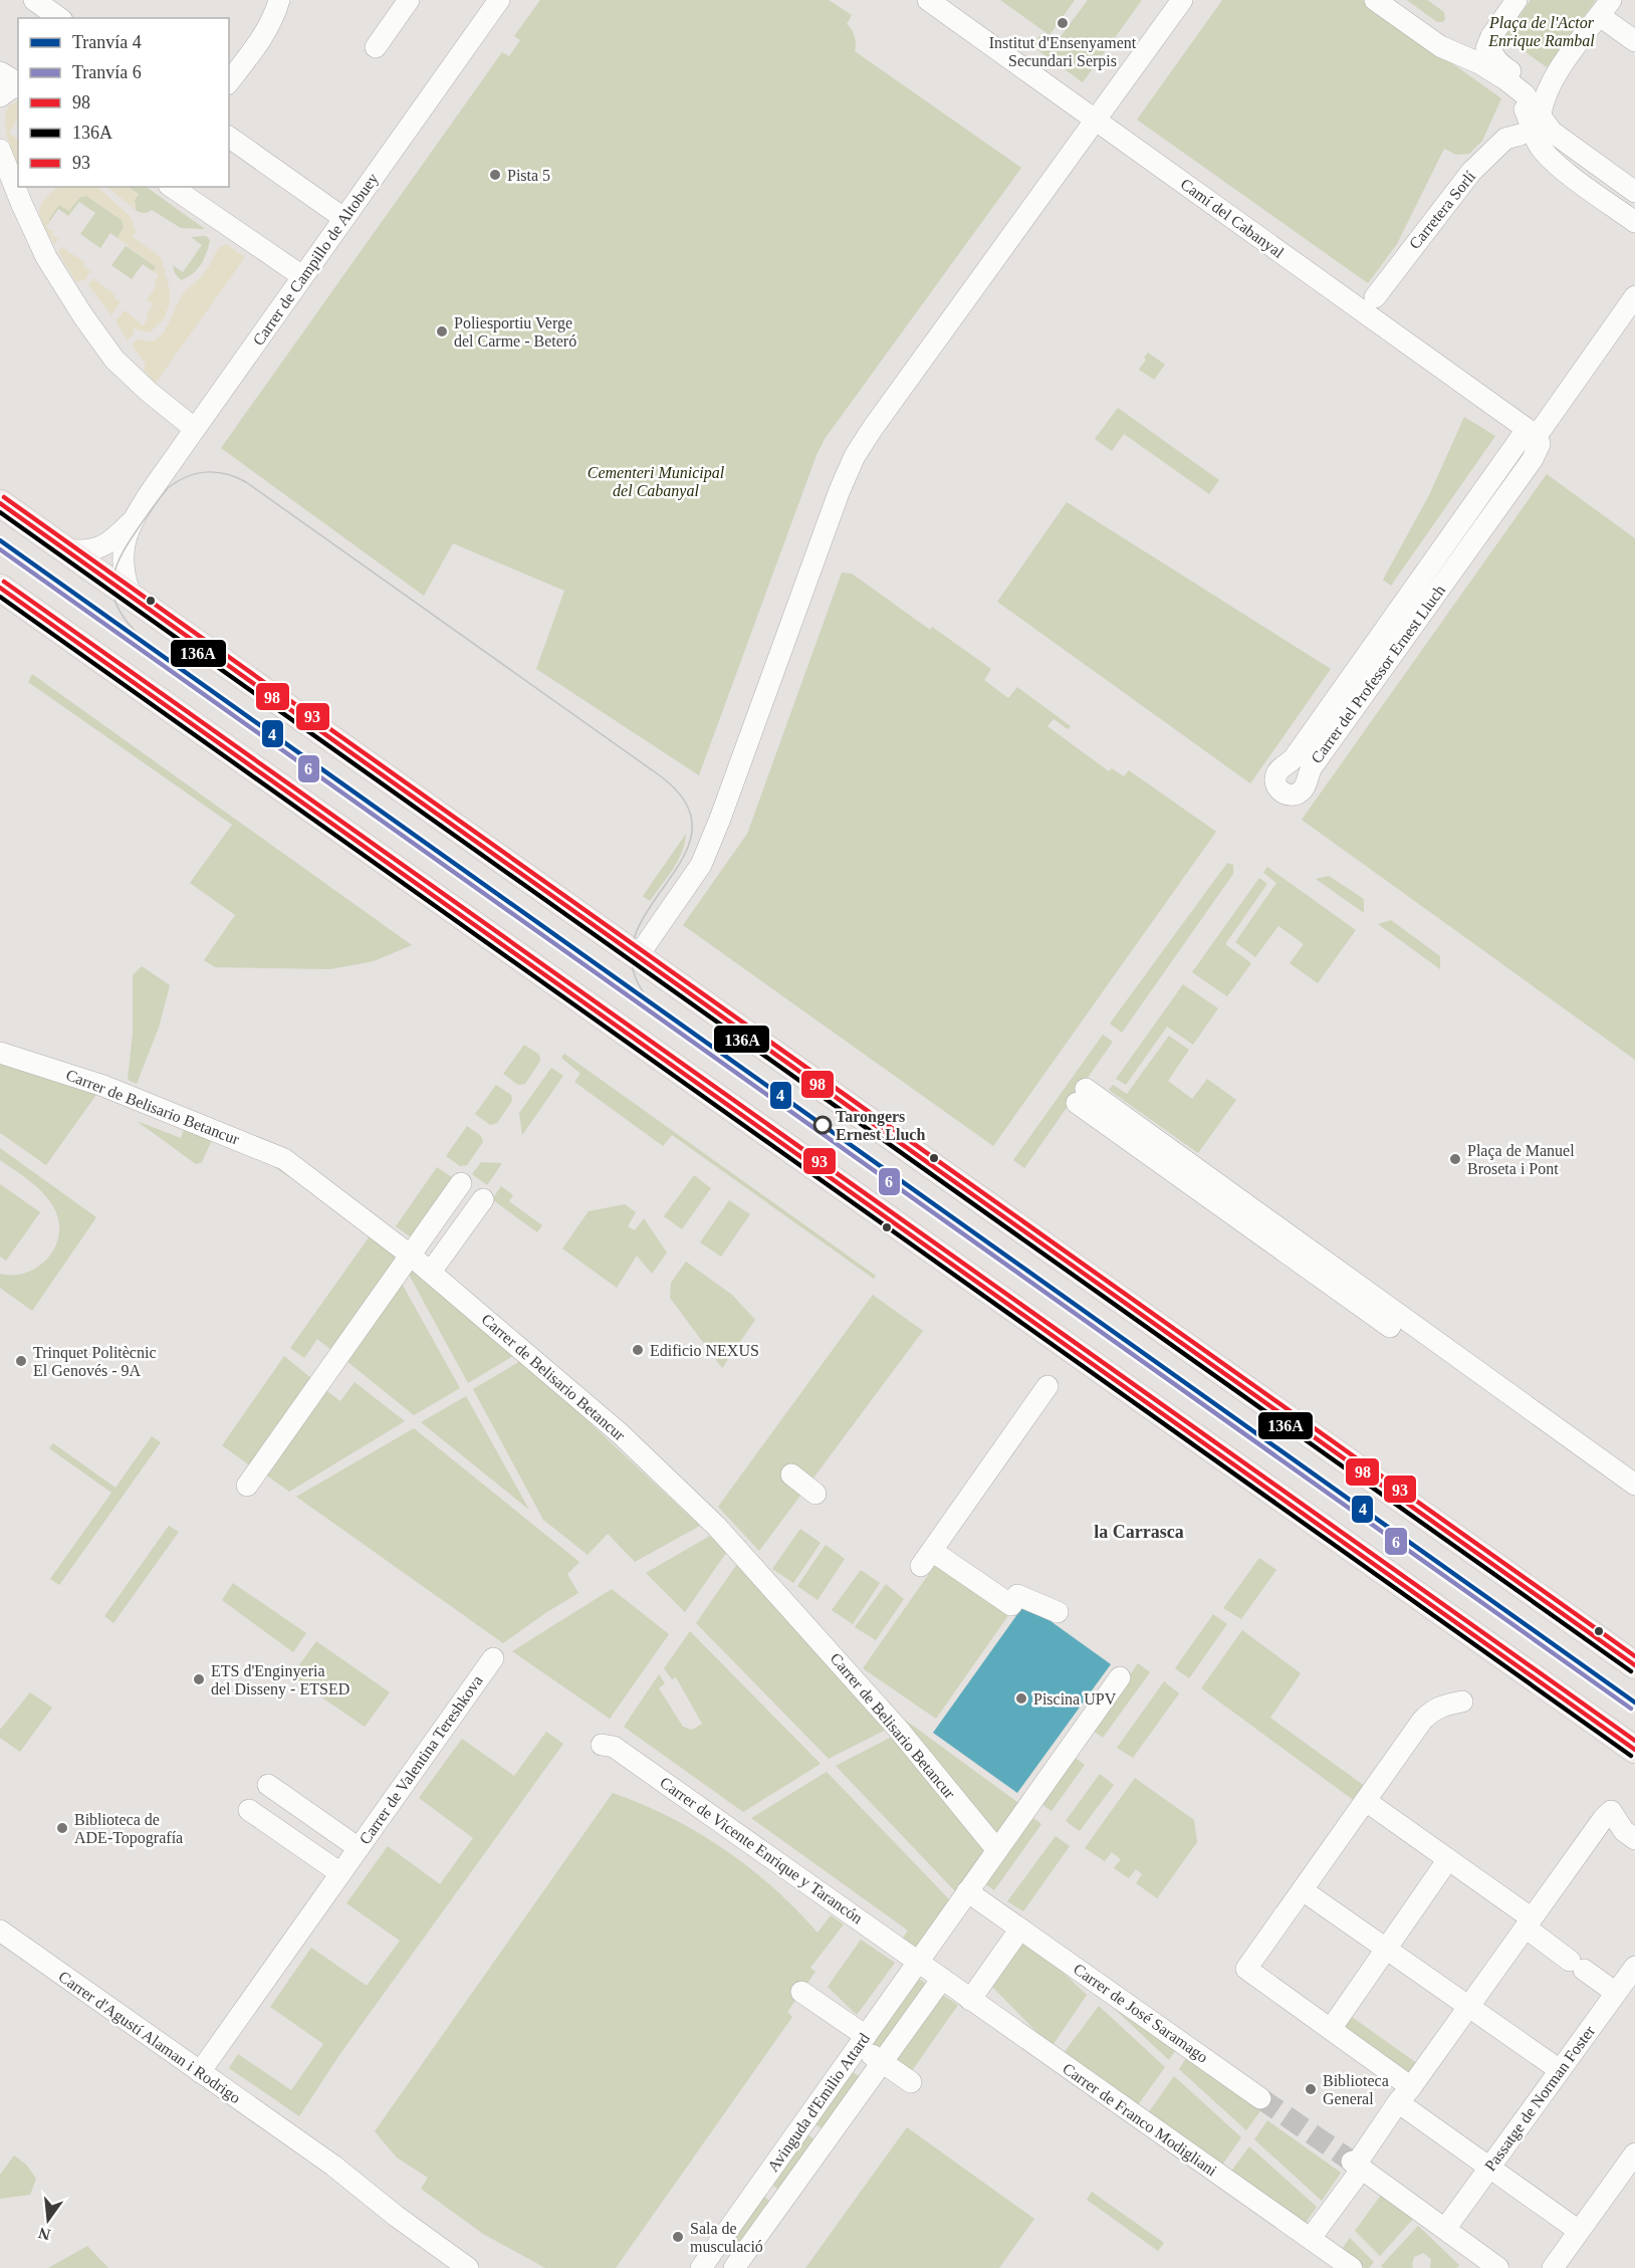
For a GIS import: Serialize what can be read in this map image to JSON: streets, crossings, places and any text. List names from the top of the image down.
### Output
{
  "streets": {
    "street": [
      "Carretera Sorlí",
      "Camí del Cabanyal",
      "Carrer de Campillo de Altobuey",
      "Carrer del Professor Ernest Lluch",
      "Carrer de Belisario Betancur",
      "Carrer de Valentina Tereshkova",
      "Carrer de Vicente Enrique y Tarancón",
      "Carrer de José Saramago",
      "Carrer d'Agustí Alaman i Rodrigo",
      "Passatge de Norman Foster",
      "Avinguda d'Emilio Attard",
      "Carrer de Franco Modigliani"
    ]
  },
  "crossings": [
    ["Camí del Cabanyal", "Carrer del Professor Ernest Lluch"],
    ["Carrer de Belisario Betancur", "Avinguda d'Emilio Attard"],
    ["Carrer de Valentina Tereshkova", "Carrer d'Agustí Alaman i Rodrigo"],
    ["Carrer de Vicente Enrique y Tarancón", "Avinguda d'Emilio Attard"],
    ["Carrer de José Saramago", "Avinguda d'Emilio Attard"]
  ],
  "districts": ["la Carrasca"],
  "parks": ["Plaça de l'Actor Enrique Rambal", "Cementeri Municipal del Cabanyal"],
  "places": [
    "Institut d'Ensenyament Secundari Serpis",
    "Pista 5",
    "Poliesportiu Verge del Carme - Beteró",
    "Tarongers Ernest Lluch",
    "Plaça de Manuel Broseta i Pont",
    "Edificio NEXUS",
    "Trinquet Politècnic El Genovés - 9A",
    "ETS d'Enginyeria del Disseny - ETSED",
    "Piscina UPV",
    "Biblioteca de ADE-Topografía",
    "Biblioteca General",
    "Sala de musculació"
  ],
  "lines": [
    "transit line 93",
    "transit line 98",
    "transit line 136A",
    "tram line 4",
    "tram line 6"
  ],
  "legend": [
    "Tranvía 4",
    "Tranvía 6",
    "98",
    "136A",
    "93"
  ],
  "north": "bottom"
}
